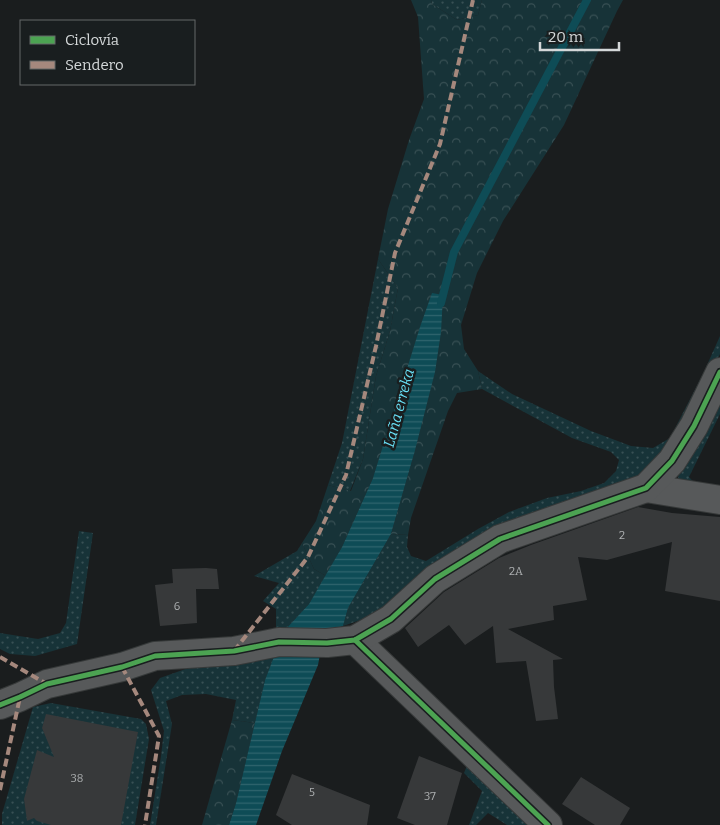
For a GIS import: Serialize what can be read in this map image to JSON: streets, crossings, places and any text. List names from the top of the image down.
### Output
{
  "water": ["Laña erreka"],
  "house_numbers": [
    "2",
    "2A",
    "6",
    "38",
    "5",
    "37"
  ],
  "legend": ["Ciclovía", "Sendero"],
  "scale_bar": "20 m"
}
